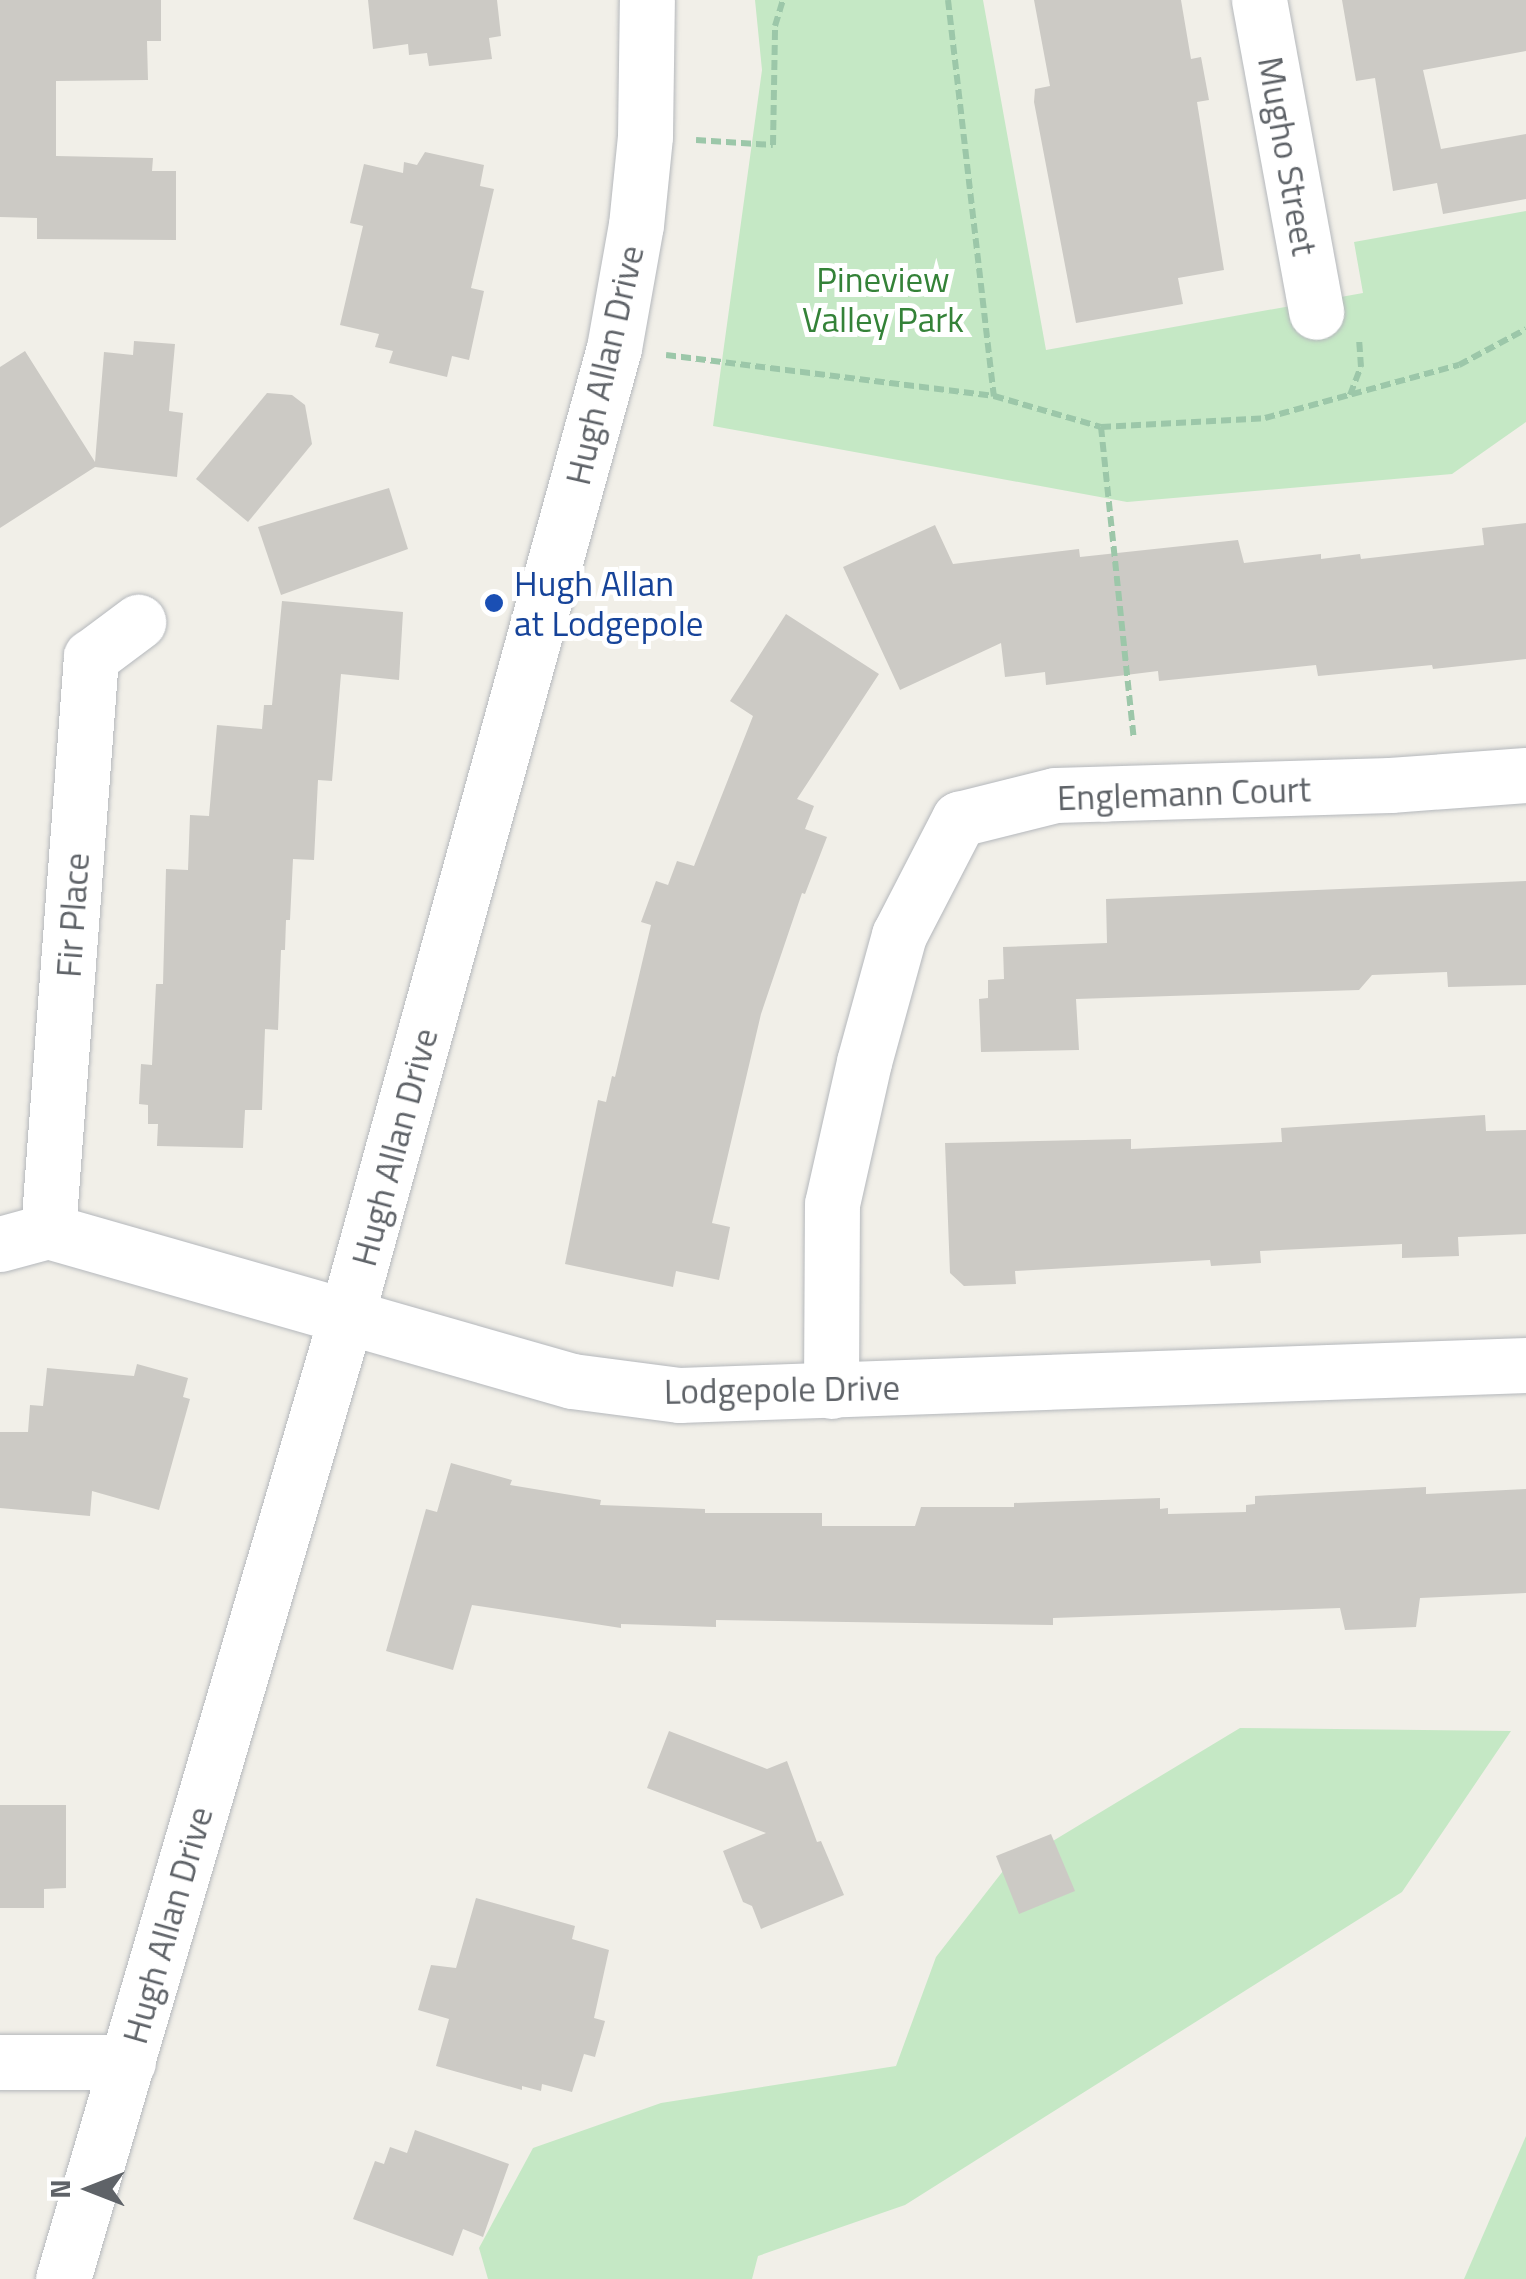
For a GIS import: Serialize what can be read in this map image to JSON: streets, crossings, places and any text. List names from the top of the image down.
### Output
{
  "streets": {
    "street": [
      "Mugho Street",
      "Hugh Allan Drive",
      "Englemann Court",
      "Fir Place",
      "Lodgepole Drive"
    ]
  },
  "crossings": [
    ["Hugh Allan Drive", "Lodgepole Drive"],
    ["Englemann Court", "Lodgepole Drive"],
    ["Fir Place", "Lodgepole Drive"]
  ],
  "parks": ["Pineview Valley Park"],
  "places": ["Hugh Allan at Lodgepole"],
  "north": "left"
}
